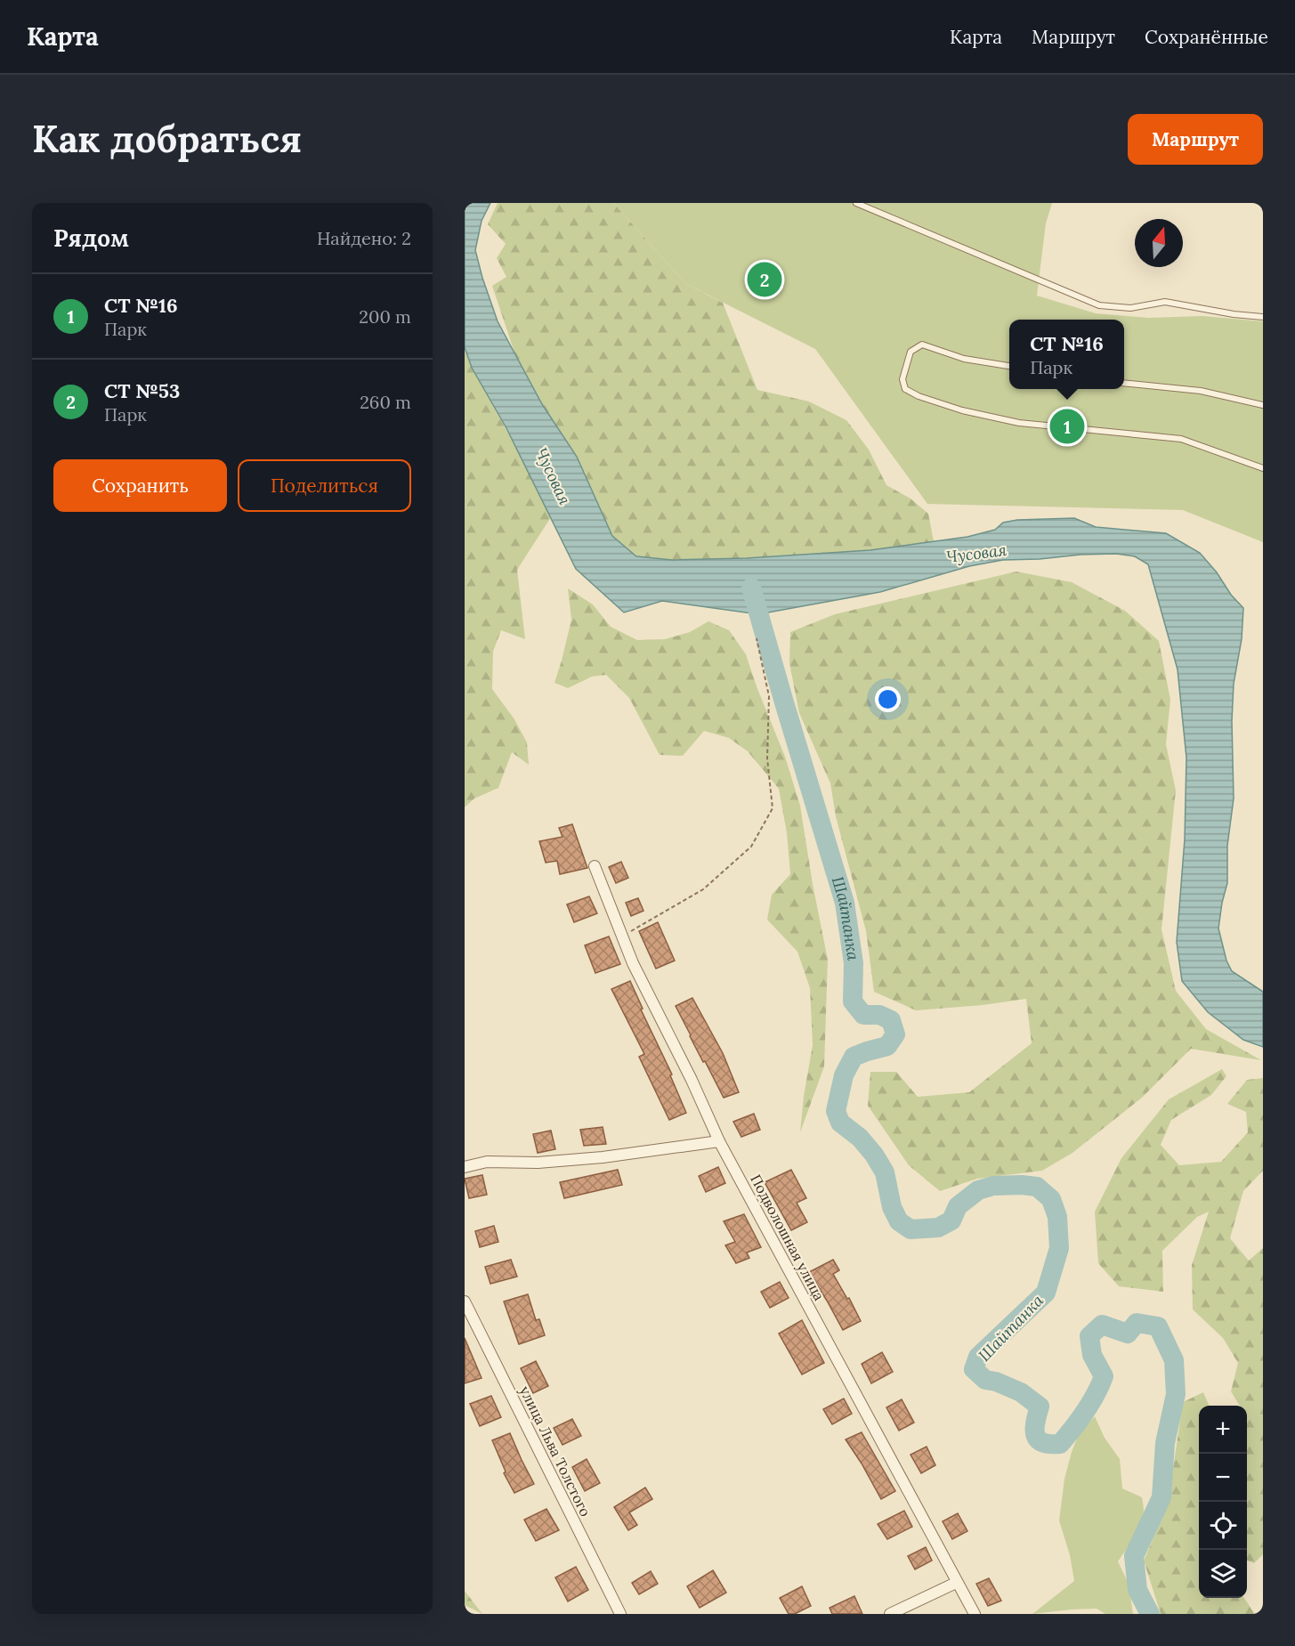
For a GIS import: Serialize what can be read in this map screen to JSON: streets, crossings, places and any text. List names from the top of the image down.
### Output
{
  "streets": {
    "street": ["Подволошная улица", "улица Льва Толстого"]
  },
  "water": ["Чусовая", "Шайтанка"],
  "north": "top",
  "page": {
    "header": "Карта",
    "nav": ["Карта", "Маршрут", "Сохранённые"],
    "buttons": [
      "Маршрут",
      ["Сохранить", "Поделиться"]
    ],
    "title": "Как добраться",
    "heading": ["Рядом", "Найдено: 2"],
    "pins": ["2", "1"],
    "list": [
      {
        "mark": "1",
        "name": "СТ №16",
        "note": "Парк",
        "value": "200 m"
      },
      {
        "mark": "2",
        "name": "СТ №53",
        "note": "Парк",
        "value": "260 m"
      }
    ],
    "popup": ["СТ №16", "Парк"],
    "map_buttons": ["+", "−"]
  }
}
